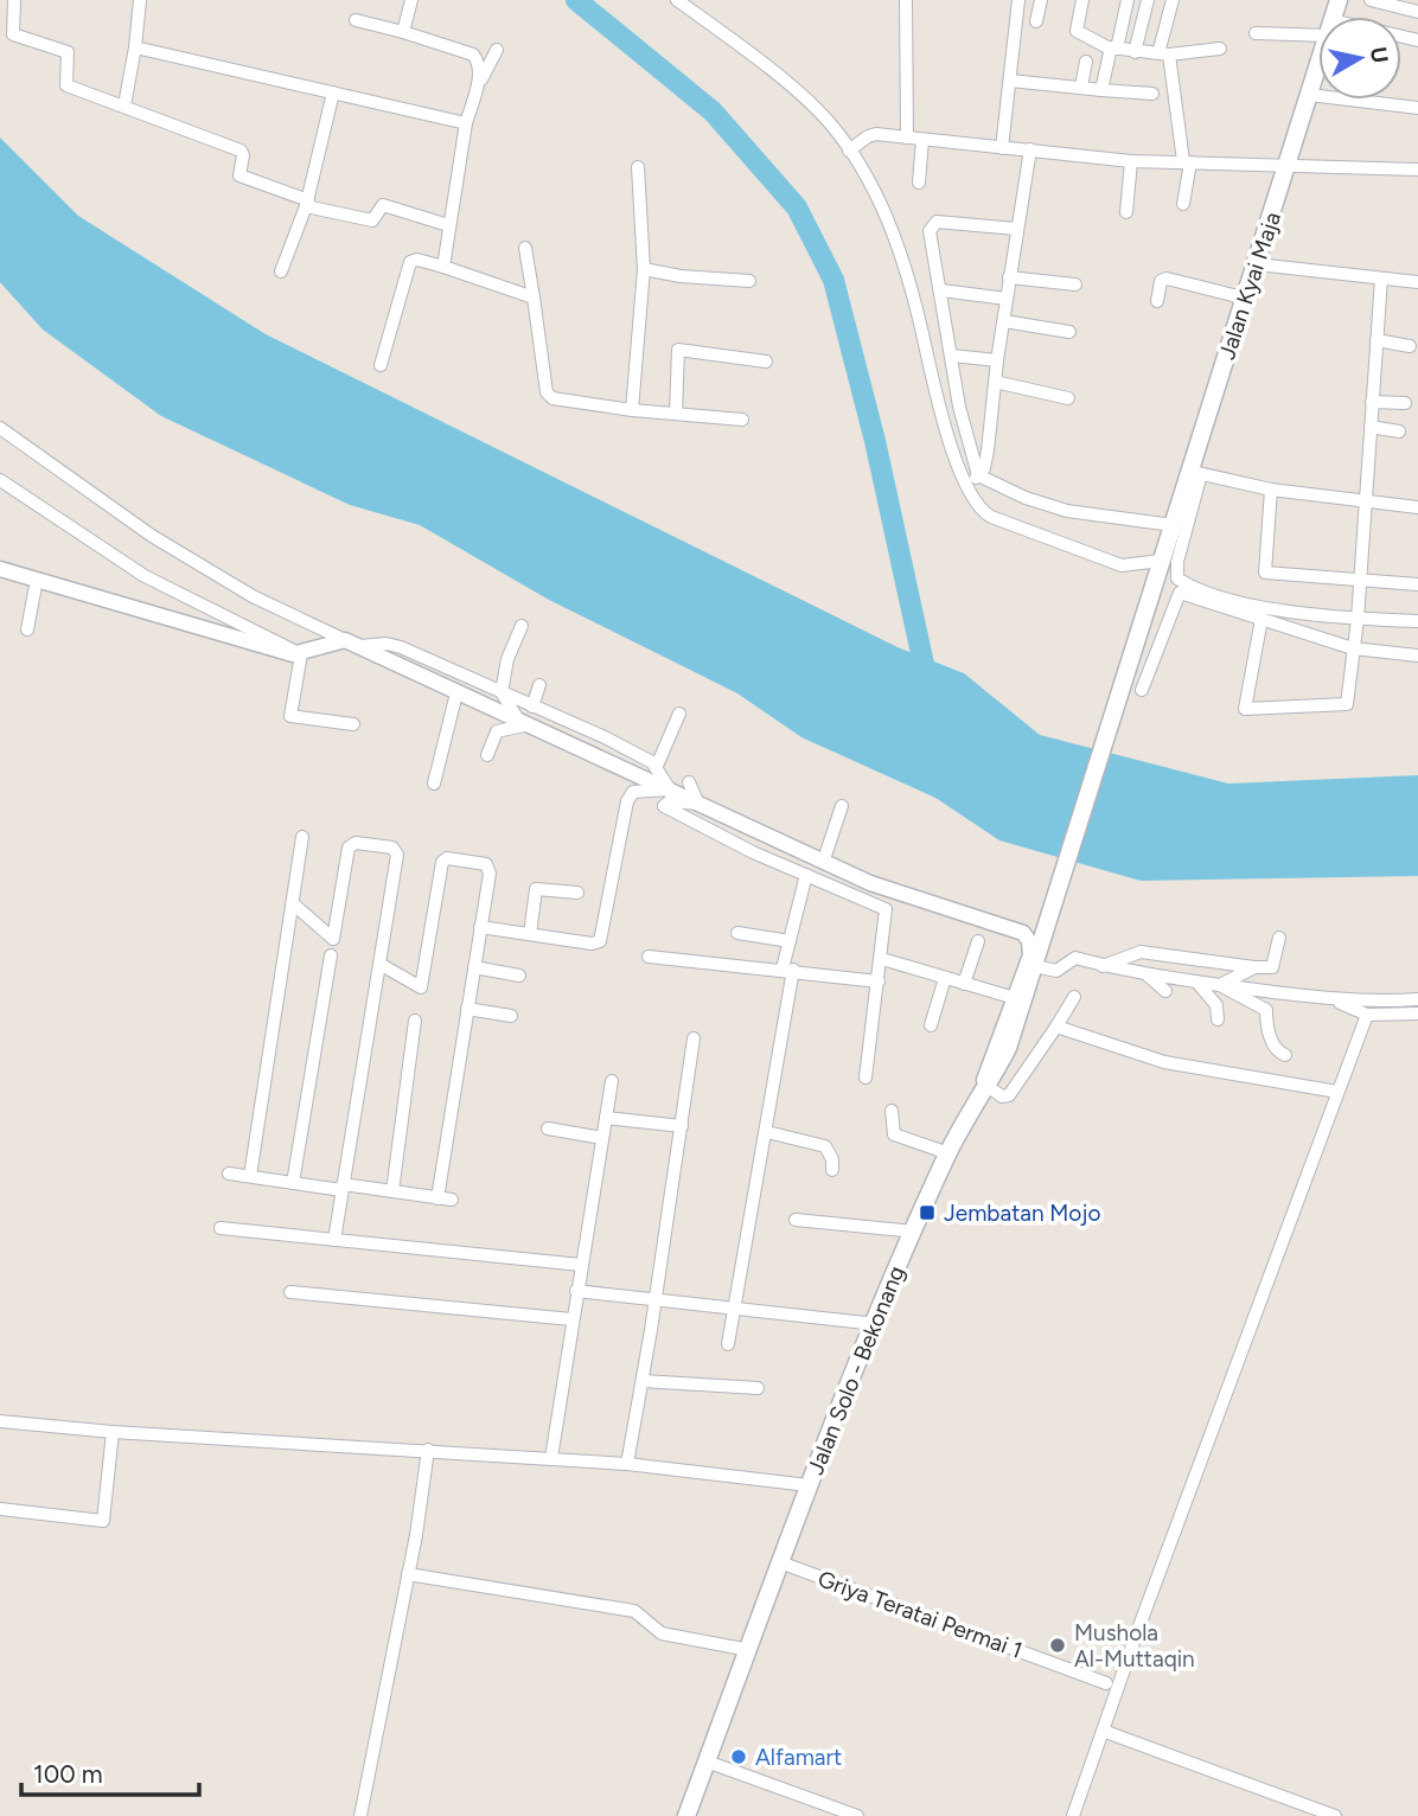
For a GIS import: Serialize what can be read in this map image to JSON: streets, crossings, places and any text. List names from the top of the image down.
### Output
{
  "streets": {
    "main road": ["Jalan Kyai Maja", "Jalan Solo - Bekonang"],
    "street": ["Griya Teratai Permai 1"]
  },
  "crossings": [
    ["Jalan Kyai Maja", "Jalan Solo - Bekonang"],
    ["Jalan Solo - Bekonang", "Griya Teratai Permai 1"]
  ],
  "places": {
    "transit": ["Jembatan Mojo"],
    "other": ["Mushola Al-Muttaqin", "Alfamart"]
  },
  "scale_bar": "100 m",
  "north": "right"
}
